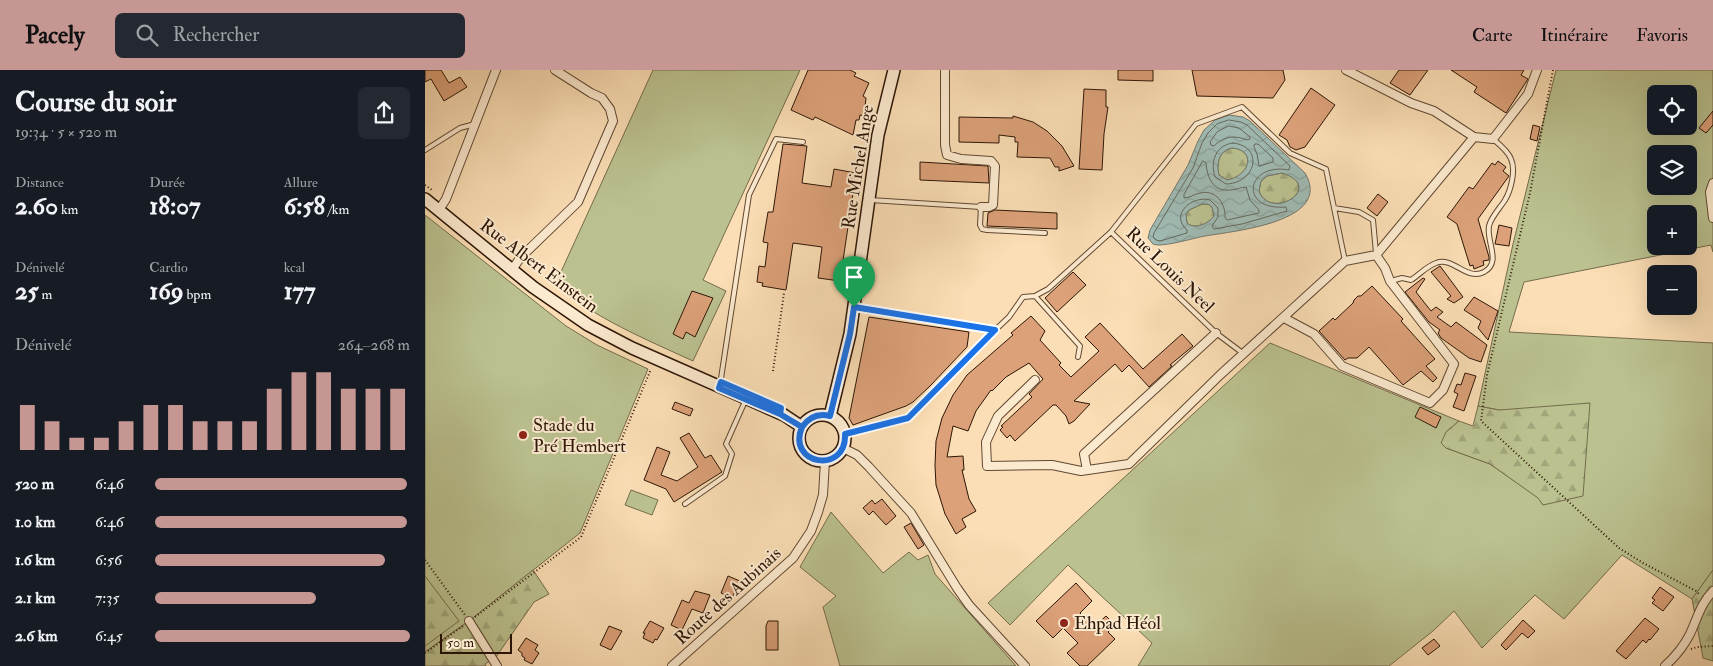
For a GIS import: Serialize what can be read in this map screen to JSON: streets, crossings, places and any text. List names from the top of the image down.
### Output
{
  "streets": {
    "street": ["Rue Michel Ange", "Rue Albert Einstein", "Route des Aubinais"],
    "lane": ["Rue Louis Neel"]
  },
  "crossings": [
    ["Rue Michel Ange", "Rue Albert Einstein"],
    ["Rue Michel Ange", "Rue Louis Neel"],
    ["Rue Michel Ange", "Route des Aubinais"],
    ["Rue Albert Einstein", "Rue Louis Neel"],
    ["Rue Albert Einstein", "Route des Aubinais"],
    ["Rue Louis Neel", "Route des Aubinais"]
  ],
  "places": ["Stade du Pré Hembert", "Ehpad Héol"],
  "scale_bar": "50 m",
  "page": {
    "header": "Pacely",
    "search": "Rechercher",
    "nav": ["Carte", "Itinéraire", "Favoris"],
    "heading": ["Course du soir", "19:34 · 5 × 520 m"],
    "map_buttons": ["+", "−"],
    "stats": [
      ["Distance", "2.60 km"],
      ["Durée", "18:07"],
      ["Allure", "6:58 /km"],
      ["Dénivelé", "25 m"],
      ["Cardio", "169 bpm"],
      ["kcal", "177"]
    ],
    "chart": ["Dénivelé", "264–268 m"],
    "list": [
      {
        "name": "520 m",
        "note": "6:46"
      },
      {
        "name": "1.0 km",
        "note": "6:46"
      },
      {
        "name": "1.6 km",
        "note": "6:56"
      },
      {
        "name": "2.1 km",
        "note": "7:35"
      },
      {
        "name": "2.6 km",
        "note": "6:45"
      }
    ],
    "scale": "50 m"
  }
}
